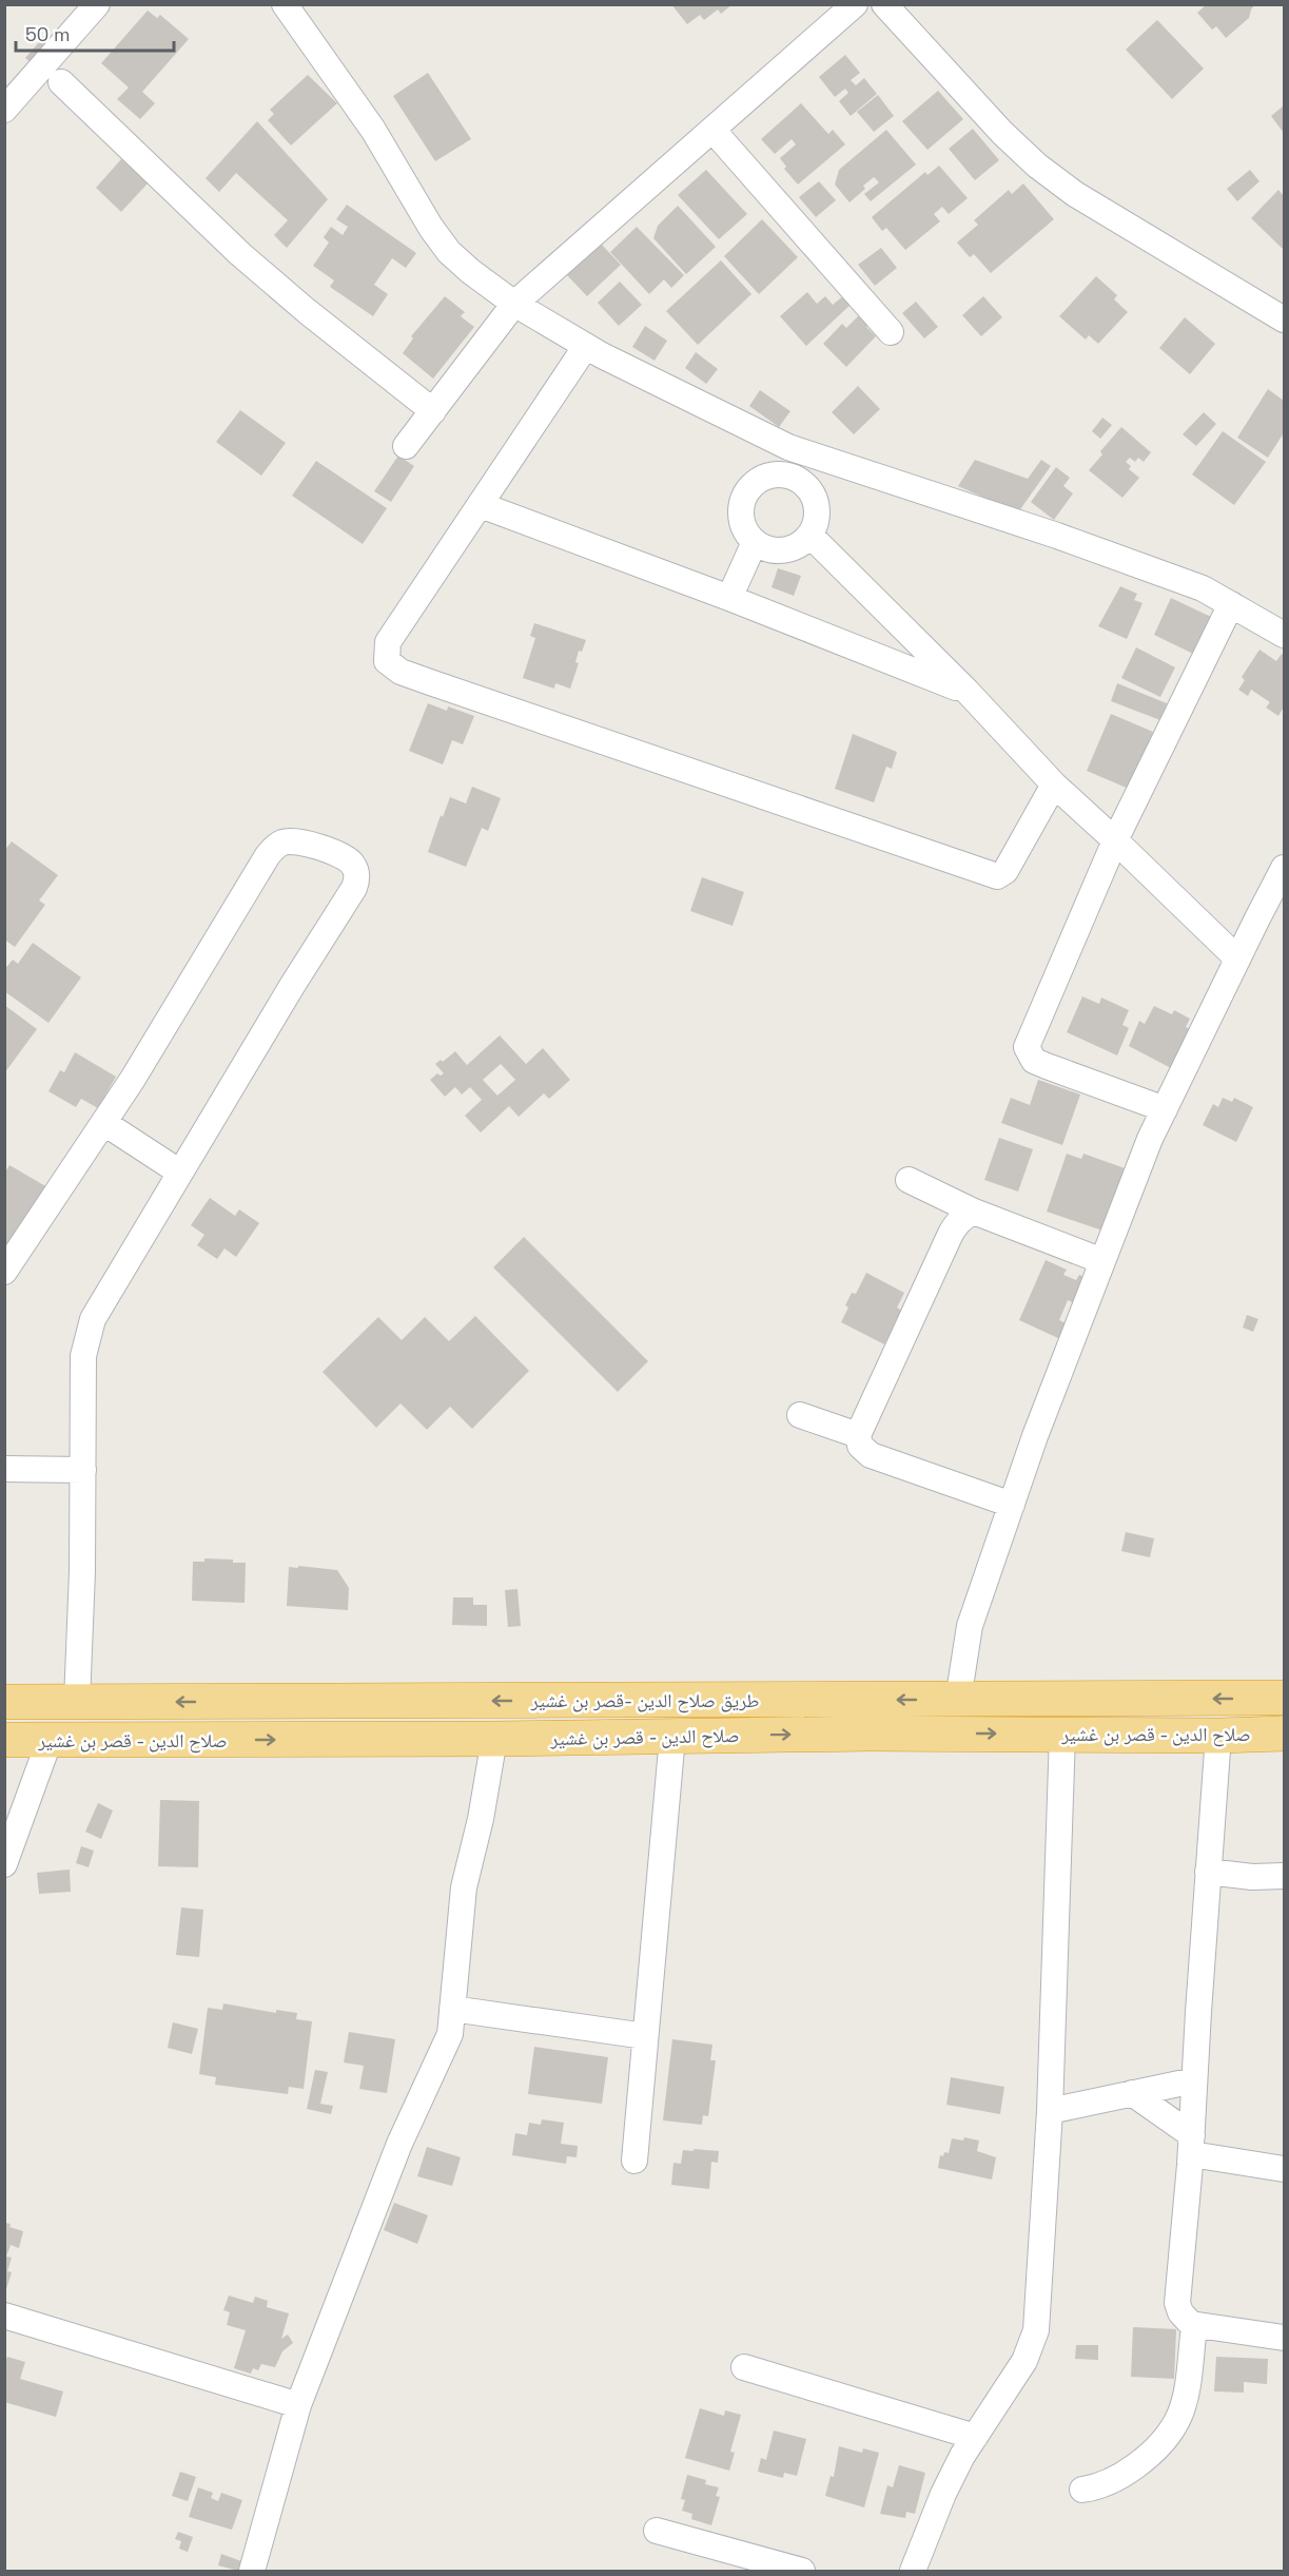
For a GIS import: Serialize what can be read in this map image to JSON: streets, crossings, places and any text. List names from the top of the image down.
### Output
{
  "streets": {
    "highway": ["طريق صلاح الدين -قصر بن غشير", "صلاح الدين - قصر بن غشير"]
  },
  "one_way": ["طريق صلاح الدين -قصر بن غشير", "صلاح الدين - قصر بن غشير"],
  "scale_bar": "50 m"
}
